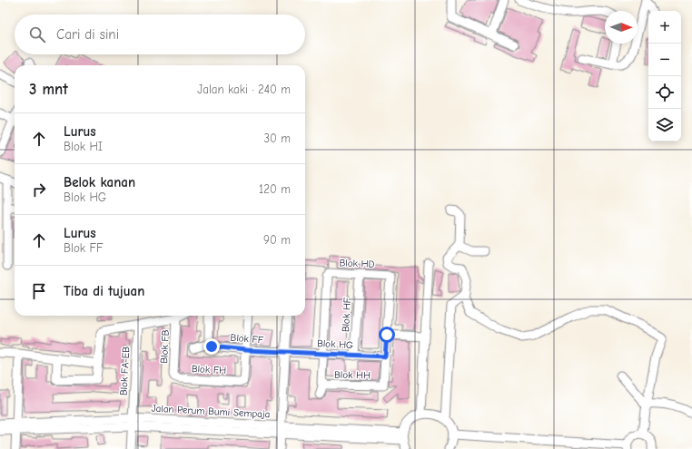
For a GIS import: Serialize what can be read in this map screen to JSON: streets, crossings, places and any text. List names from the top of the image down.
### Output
{
  "streets": {
    "street": [
      "Blok HD",
      "Blok HF",
      "Blok FF",
      "Blok HG",
      "Blok FB",
      "Blok FH",
      "Blok FA-EB",
      "Blok HH",
      "Jalan Perum Bumi Sempaja"
    ]
  },
  "crossings": [
    ["Blok HD", "Blok HF"],
    ["Blok HD", "Blok HG"],
    ["Blok HF", "Blok HG"],
    ["Blok FF", "Blok HG"],
    ["Blok FF", "Blok FH"],
    ["Blok HG", "Blok HH"],
    ["Blok FB", "Blok FH"],
    ["Blok FA-EB", "Jalan Perum Bumi Sempaja"]
  ],
  "north": "right",
  "page": {
    "map_buttons": ["+", "−"],
    "search": "Cari di sini",
    "heading": ["3 mnt", "Jalan kaki · 240 m"],
    "list": [
      ["Lurus", "Blok HI", "30 m"],
      ["Belok kanan", "Blok HG", "120 m"],
      ["Lurus", "Blok FF", "90 m"],
      "Tiba di tujuan"
    ]
  }
}
